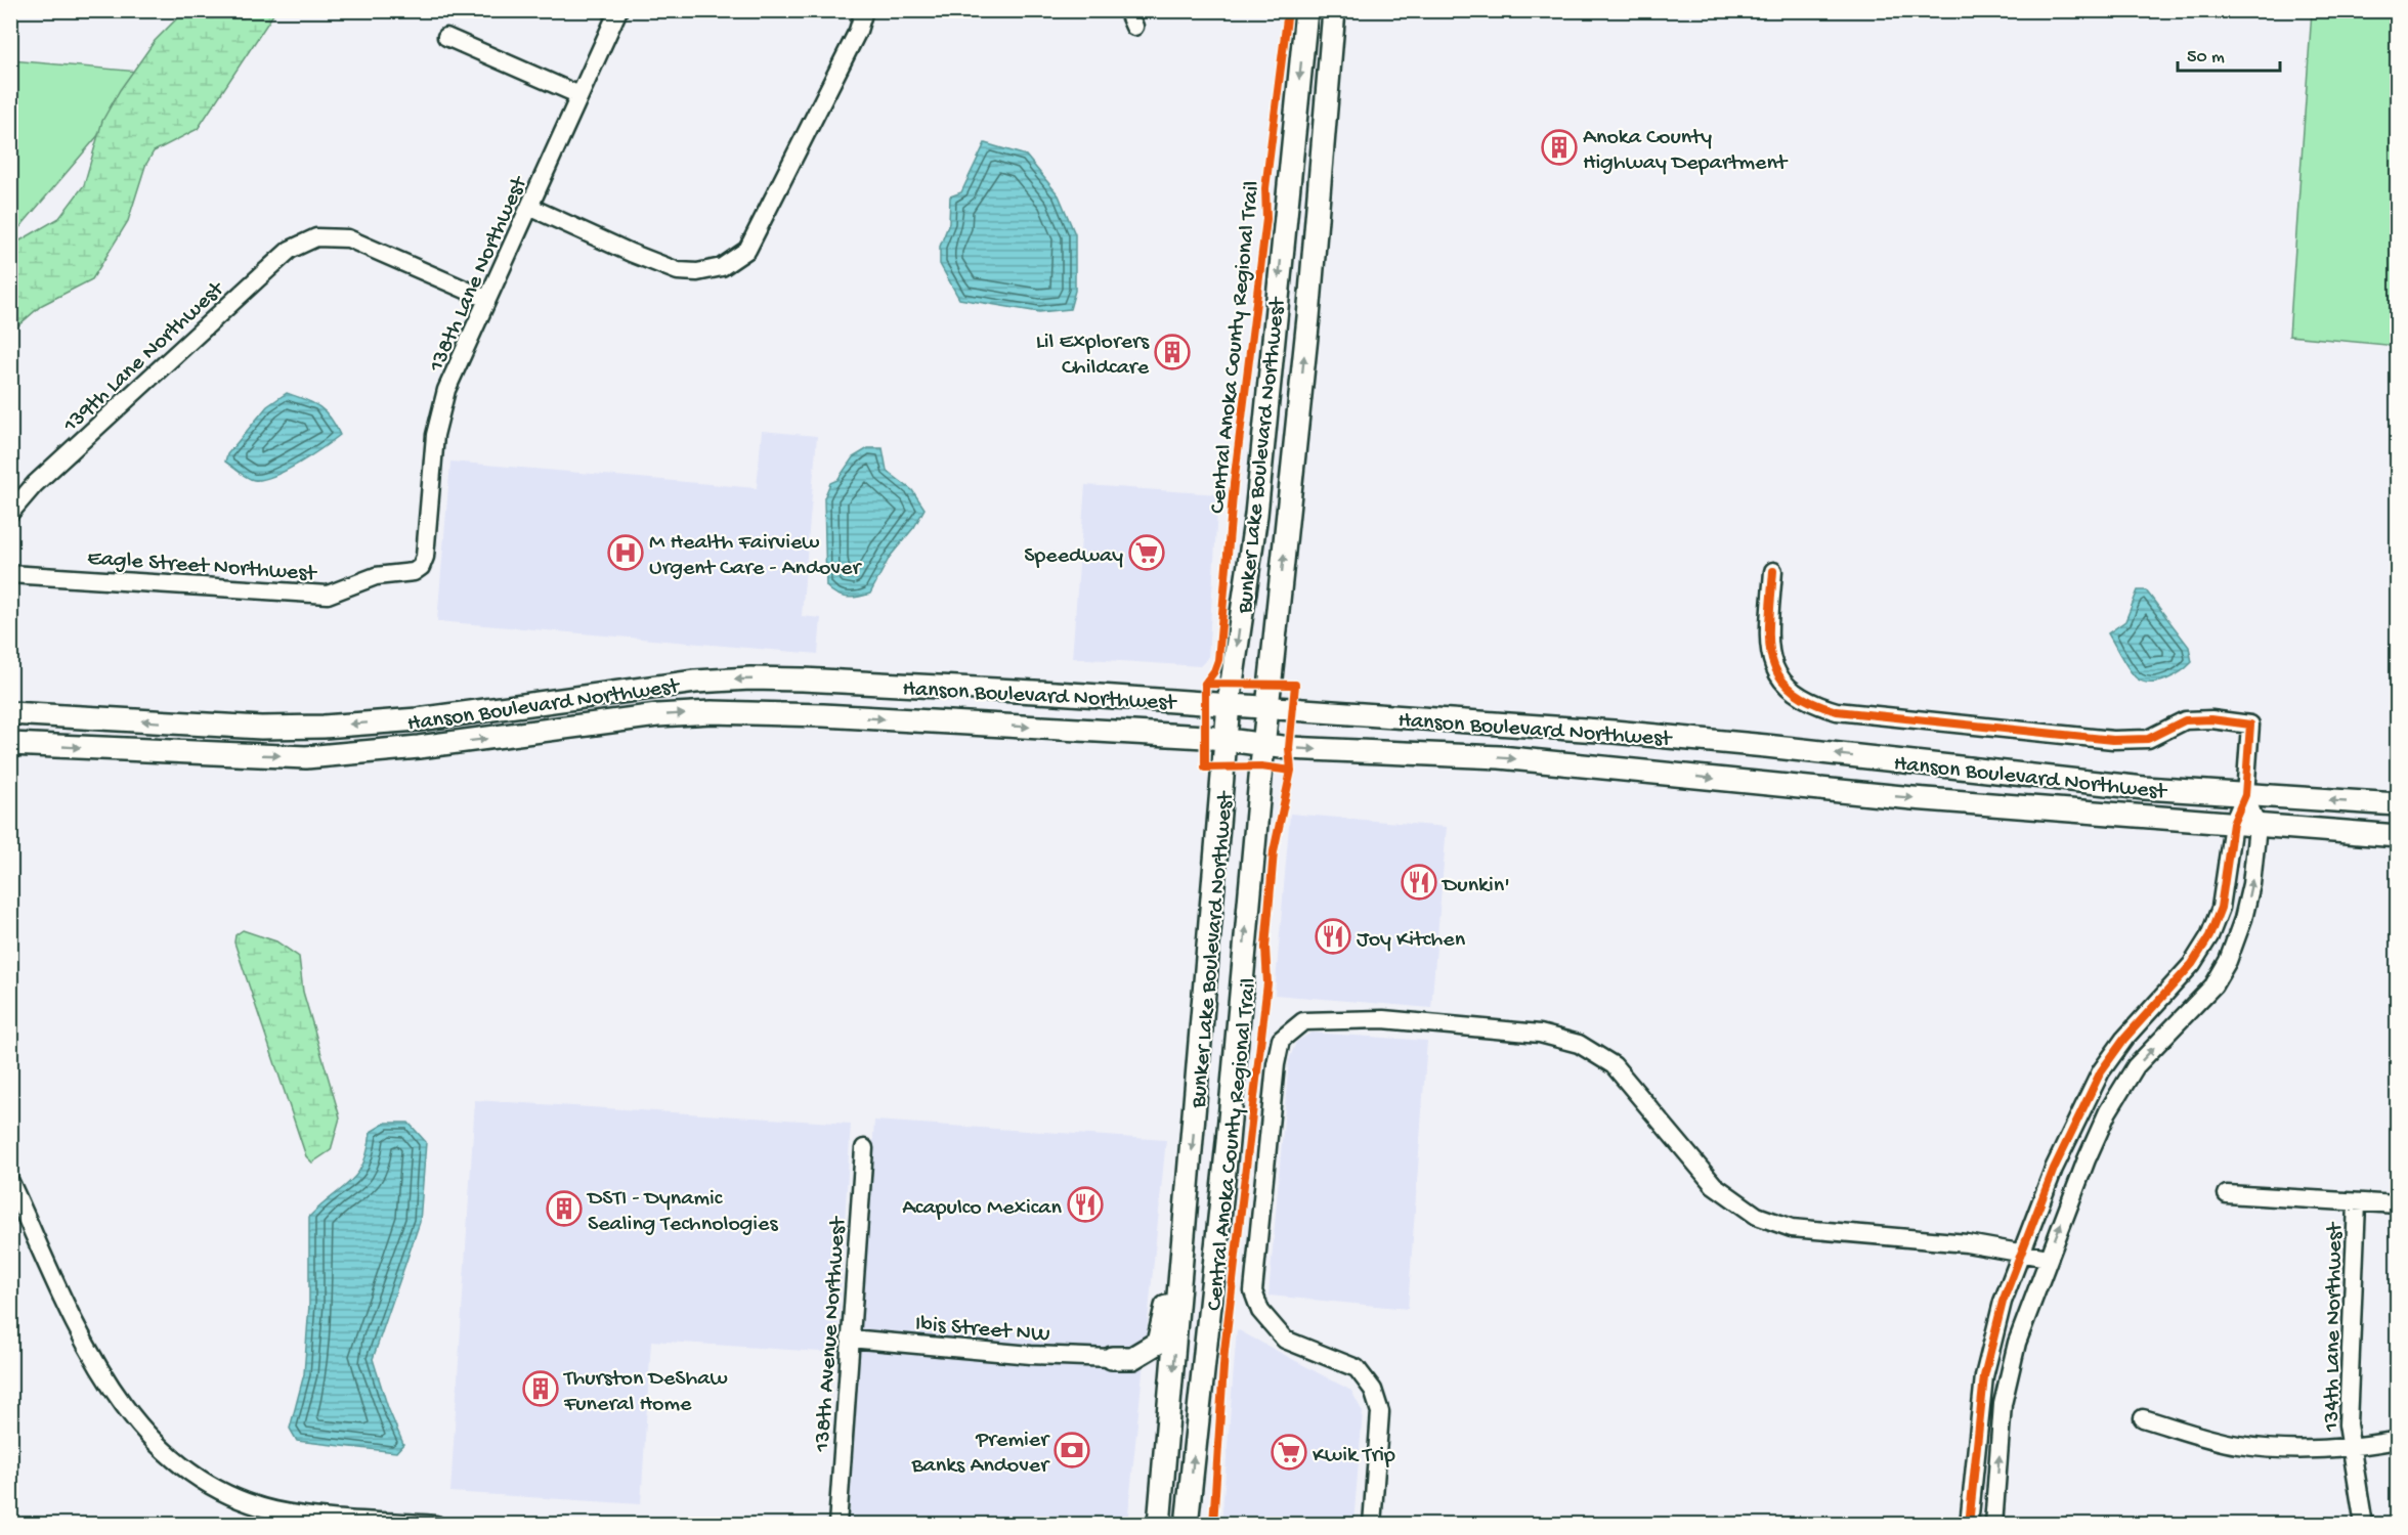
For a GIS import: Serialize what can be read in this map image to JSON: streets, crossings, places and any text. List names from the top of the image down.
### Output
{
  "streets": {
    "main road": ["Bunker Lake Boulevard Northwest", "Hanson Boulevard Northwest"],
    "street": [
      "138th Lane Northwest",
      "139th Lane Northwest",
      "Eagle Street Northwest",
      "Ibis Street NW",
      "134th Lane Northwest",
      "138th Avenue Northwest"
    ],
    "cycle path": ["Central Anoka County Regional Trail"]
  },
  "crossings": [
    ["138th Lane Northwest", "139th Lane Northwest"],
    ["138th Lane Northwest", "Eagle Street Northwest"],
    ["Bunker Lake Boulevard Northwest", "Hanson Boulevard Northwest"],
    ["Ibis Street NW", "138th Avenue Northwest"]
  ],
  "places": {
    "building": [
      "Anoka County Highway Department",
      "Lil Explorers Childcare",
      "DSTI - Dynamic Sealing Technologies",
      "Thurston DeShaw Funeral Home"
    ],
    "hospital": ["M Health Fairview Urgent Care - Andover"],
    "supermarket": ["Speedway", "Kwik Trip"],
    "restaurant": ["Dunkin'", "Joy Kitchen", "Acapulco Mexican"],
    "bank": ["Premier Banks Andover"]
  },
  "scale_bar": "50 m"
}
